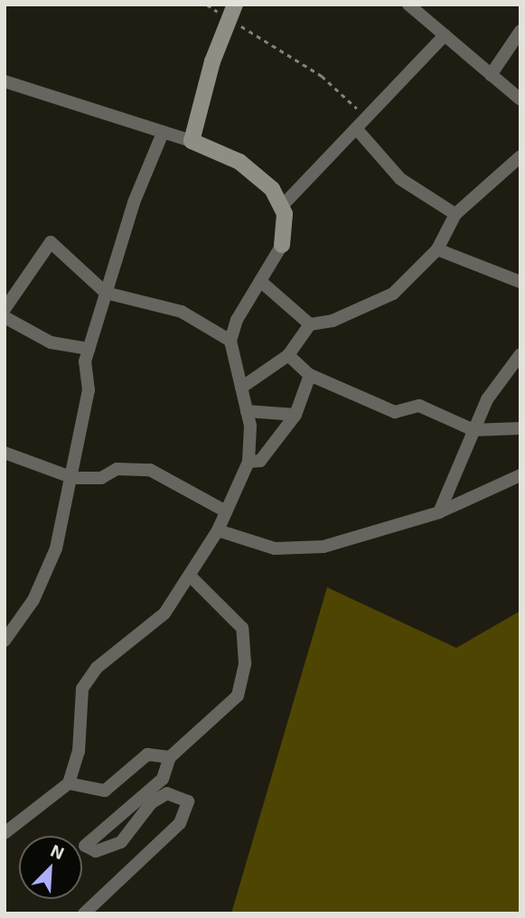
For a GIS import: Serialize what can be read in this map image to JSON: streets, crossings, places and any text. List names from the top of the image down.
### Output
{
  "north": "top right"
}
